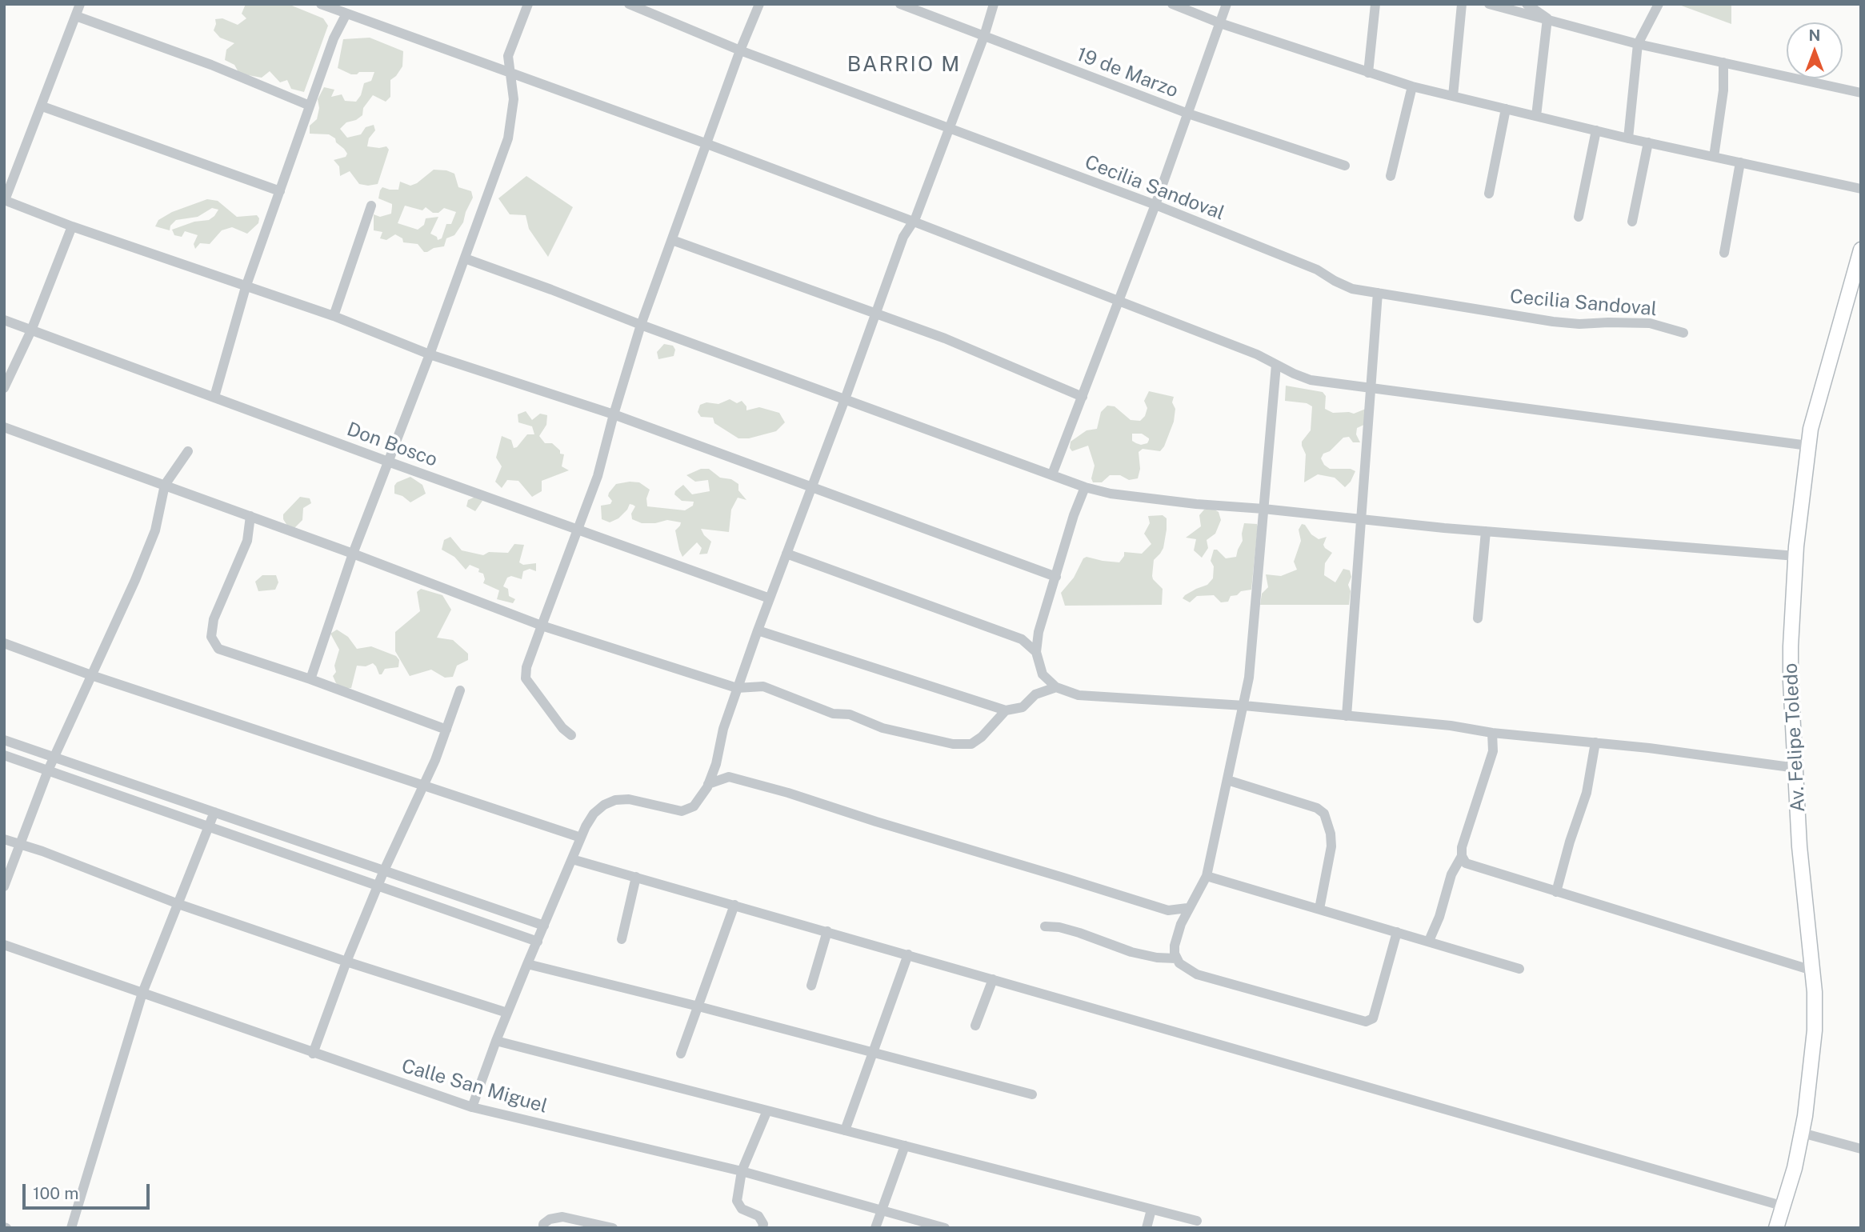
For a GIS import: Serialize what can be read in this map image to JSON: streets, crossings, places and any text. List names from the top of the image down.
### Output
{
  "streets": {
    "main road": ["Av. Felipe Toledo"],
    "street": [
      "19 de Marzo",
      "Cecilia Sandoval",
      "Don Bosco",
      "Calle San Miguel"
    ]
  },
  "districts": ["BARRIO M"],
  "scale_bar": "100 m",
  "north": "top"
}
